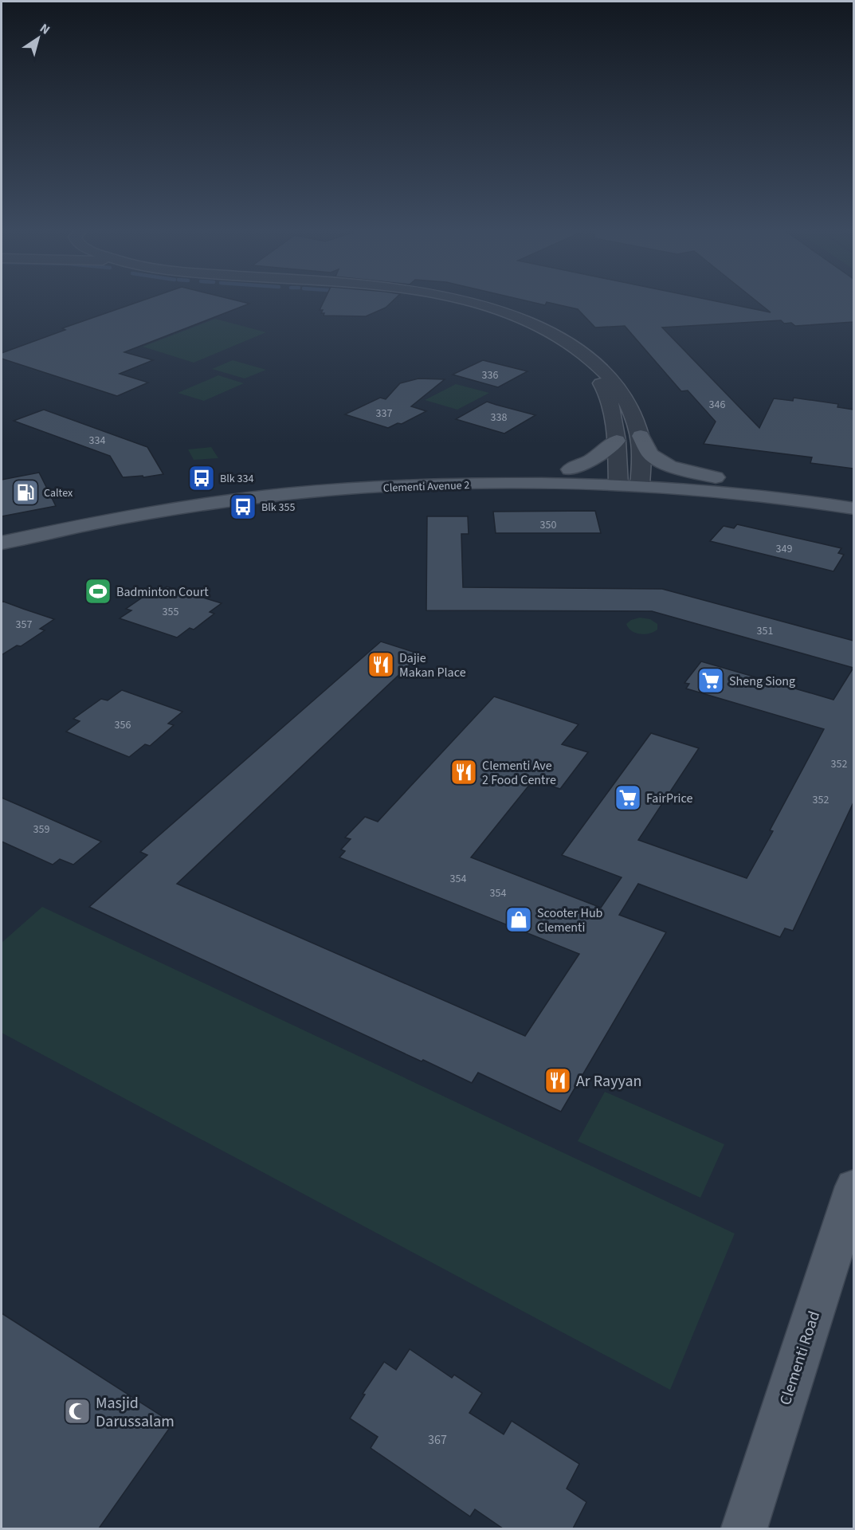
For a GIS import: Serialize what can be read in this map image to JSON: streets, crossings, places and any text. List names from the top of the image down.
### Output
{
  "streets": {
    "main road": ["Clementi Avenue 2", "Clementi Road"]
  },
  "places": {
    "bus stop": ["Blk 334", "Blk 355"],
    "fuel station": ["Caltex"],
    "sports": ["Badminton Court"],
    "restaurant": ["Dajie Makan Place", "Clementi Ave 2 Food Centre", "Ar Rayyan"],
    "supermarket": ["Sheng Siong", "FairPrice"],
    "shop": ["Scooter Hub Clementi"],
    "mosque": ["Masjid Darussalam"]
  },
  "house_numbers": [
    "336",
    "346",
    "337",
    "338",
    "334",
    "350",
    "349",
    "355",
    "357",
    "351",
    "356",
    "352",
    "352",
    "359",
    "354",
    "354",
    "367"
  ],
  "north": "top right"
}
